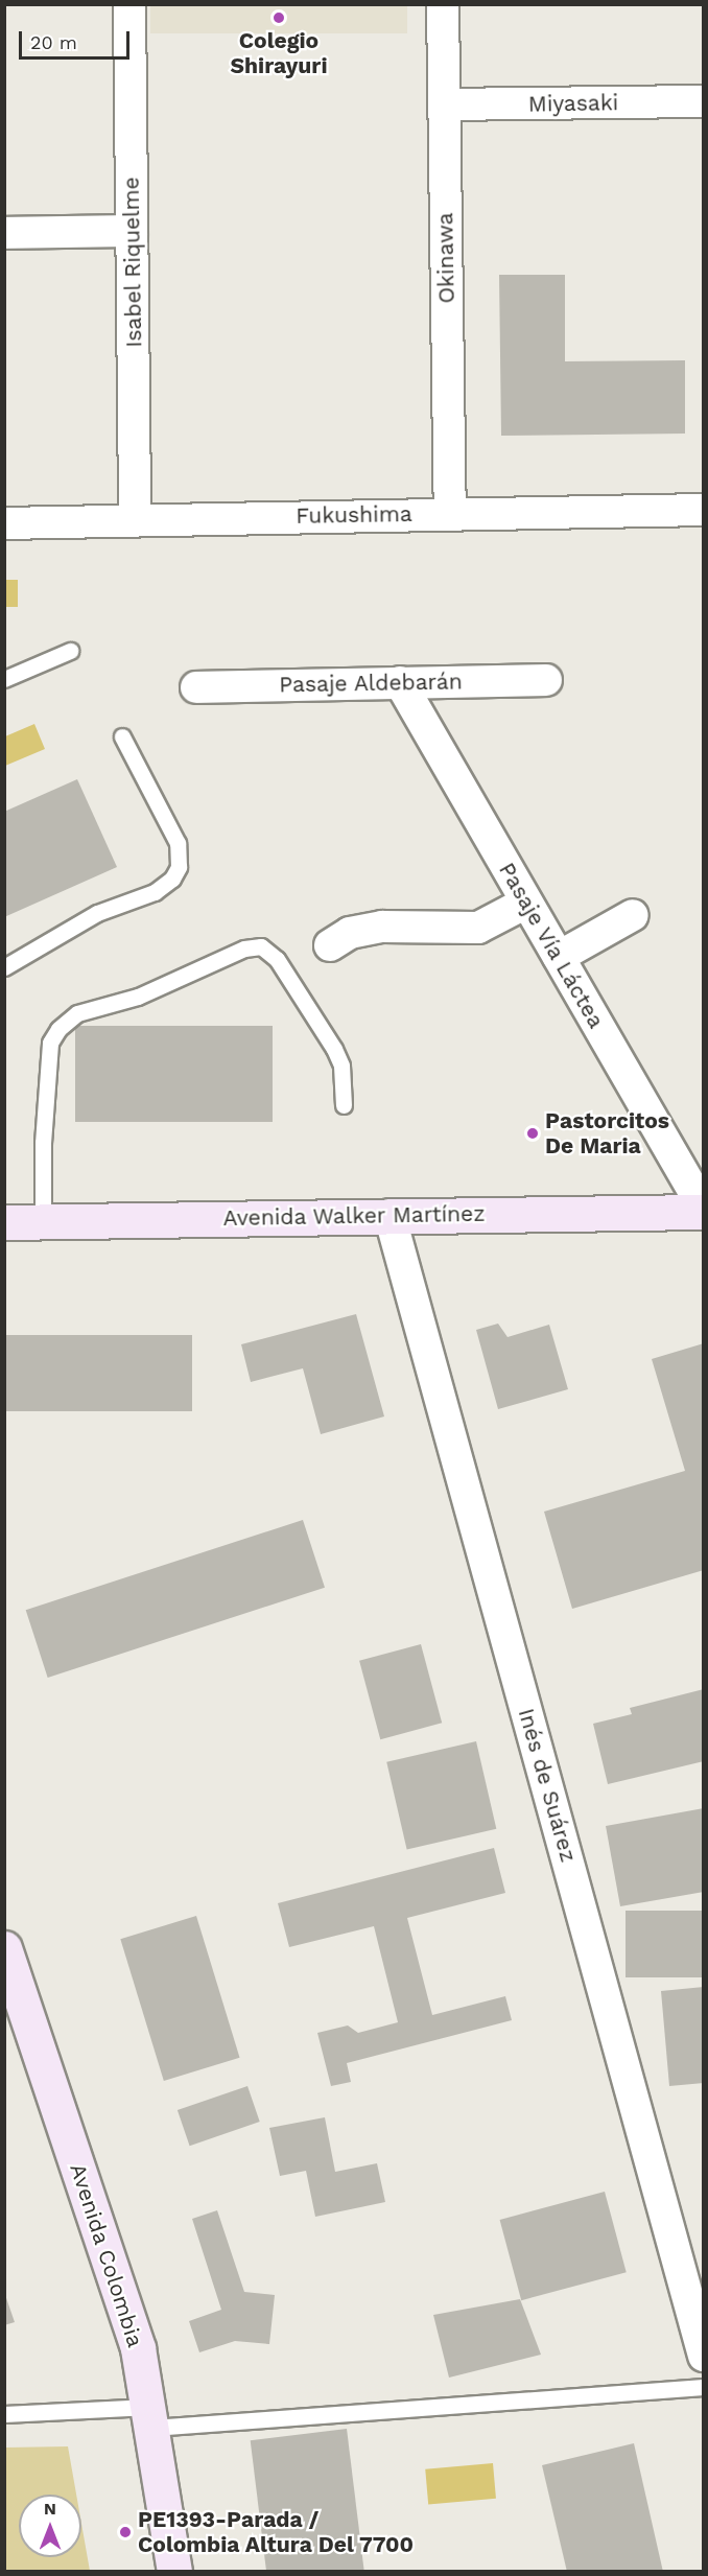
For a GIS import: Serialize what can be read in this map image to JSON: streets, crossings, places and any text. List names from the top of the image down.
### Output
{
  "streets": {
    "main road": ["Avenida Walker Martínez", "Avenida Colombia"],
    "street": [
      "Miyasaki",
      "Okinawa",
      "Isabel Riquelme",
      "Fukushima",
      "Pasaje Aldebarán",
      "Pasaje Vía Láctea",
      "Inés de Suárez"
    ]
  },
  "crossings": [
    ["Miyasaki", "Okinawa"],
    ["Okinawa", "Fukushima"],
    ["Isabel Riquelme", "Fukushima"],
    ["Pasaje Aldebarán", "Pasaje Vía Láctea"],
    ["Pasaje Vía Láctea", "Avenida Walker Martínez"],
    ["Avenida Walker Martínez", "Inés de Suárez"]
  ],
  "places": ["Colegio Shirayuri", "Pastorcitos De Maria", "PE1393-Parada / Colombia Altura Del 7700"],
  "scale_bar": "20 m",
  "north": "top"
}
